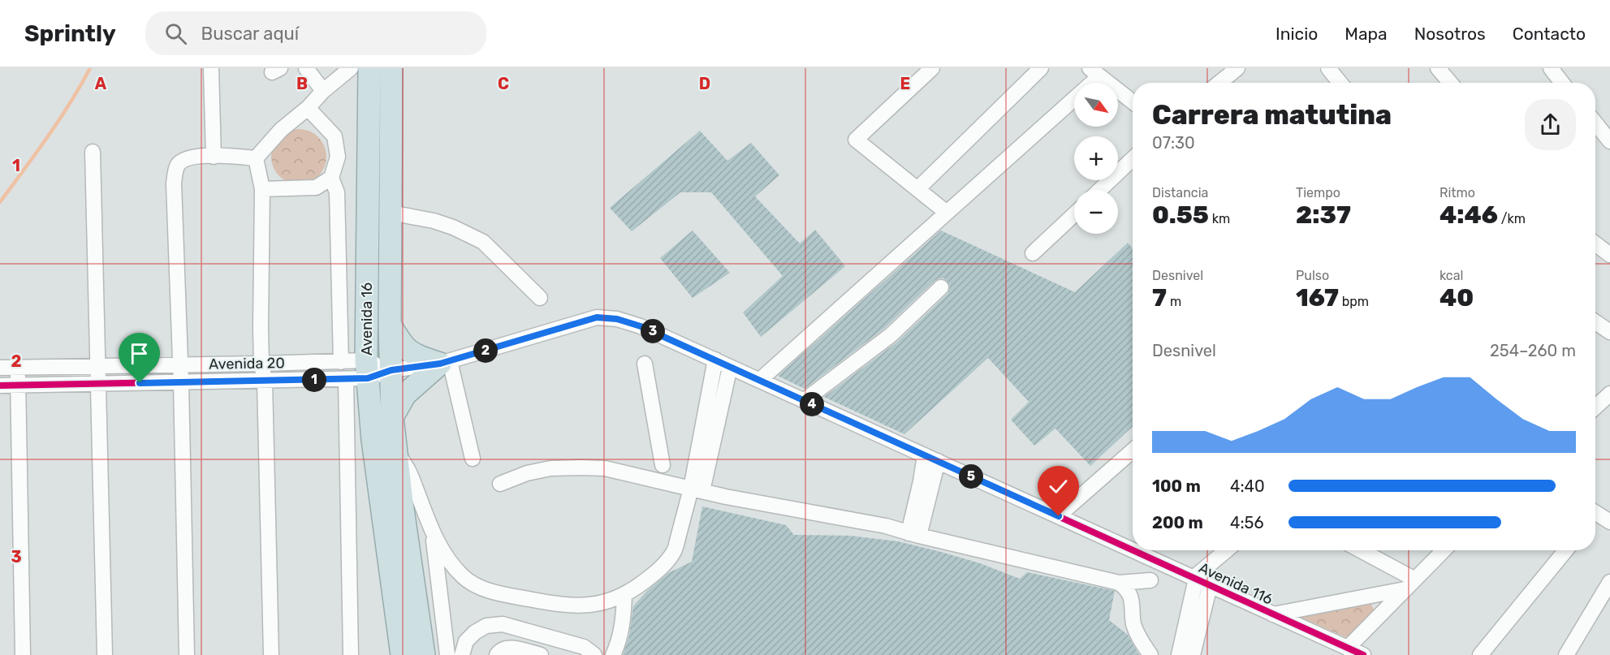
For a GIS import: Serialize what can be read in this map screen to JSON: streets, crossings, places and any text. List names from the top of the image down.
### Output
{
  "streets": {
    "highway": ["Avenida 16"],
    "street": ["Avenida 20", "Avenida 116"]
  },
  "crossings": [
    ["Avenida 16", "Avenida 20"],
    ["Avenida 16", "Avenida 116"],
    ["Avenida 20", "Avenida 116"]
  ],
  "north": "bottom right",
  "page": {
    "header": "Sprintly",
    "search": "Buscar aquí",
    "nav": [
      "Inicio",
      "Mapa",
      "Nosotros",
      "Contacto"
    ],
    "map_buttons": ["+", "−"],
    "heading": ["Carrera matutina", "07:30"],
    "stats": [
      ["Distancia", "0.55 km"],
      ["Tiempo", "2:37"],
      ["Ritmo", "4:46 /km"],
      ["Desnivel", "7 m"],
      ["Pulso", "167 bpm"],
      ["kcal", "40"]
    ],
    "pins": [
      "3",
      "2",
      "1",
      "4",
      "5"
    ],
    "chart": ["Desnivel", "254–260 m"],
    "list": [
      {
        "name": "100 m",
        "note": "4:40"
      },
      {
        "name": "200 m",
        "note": "4:56"
      }
    ]
  },
  "grid": {
    "columns": [
      "A",
      "B",
      "C",
      "D",
      "E"
    ],
    "rows": ["1", "2", "3"]
  }
}
